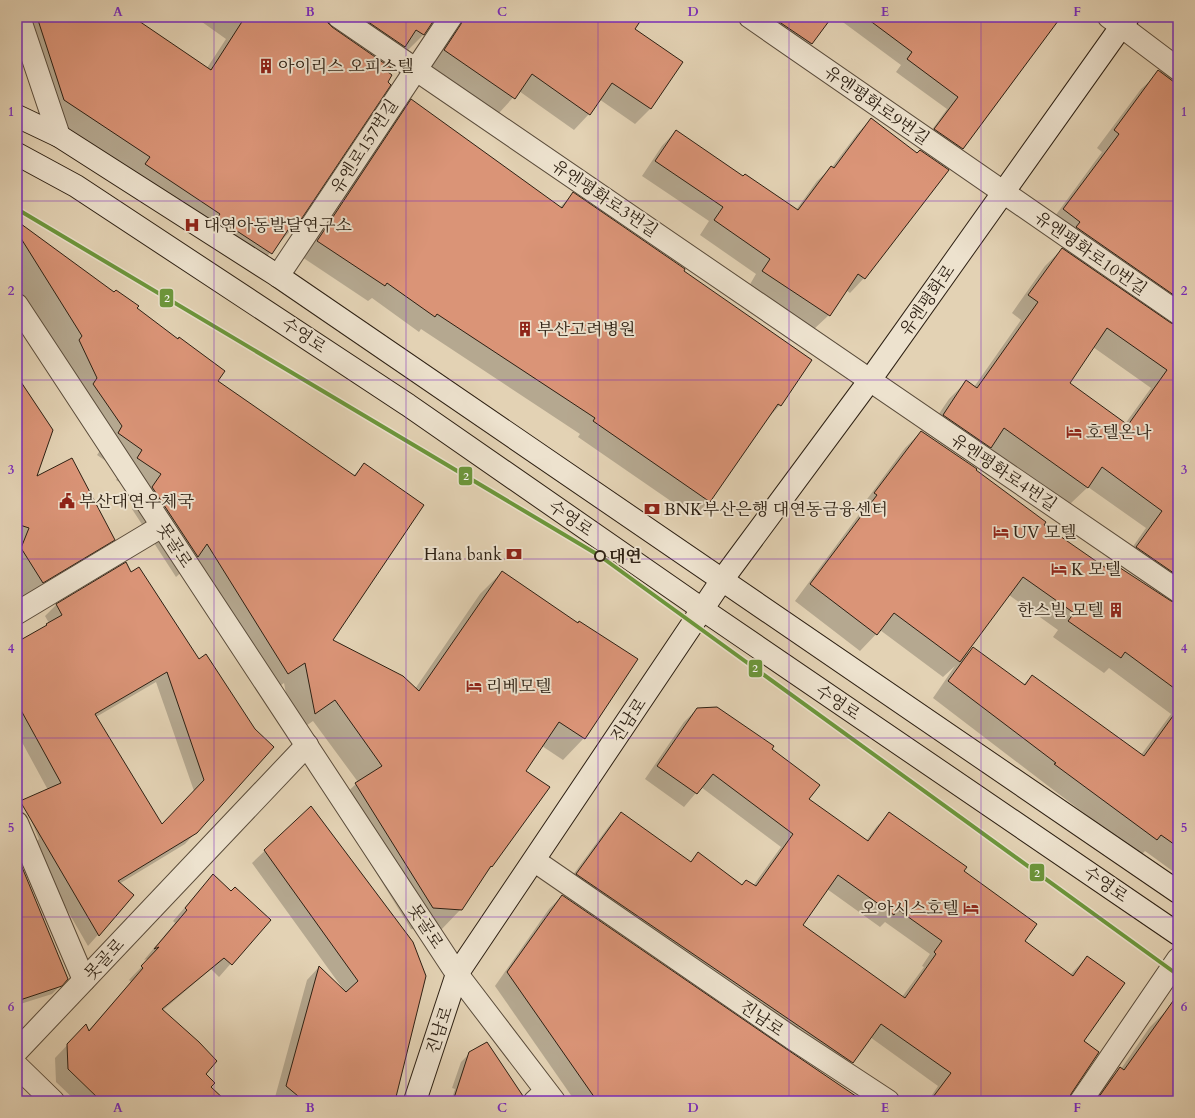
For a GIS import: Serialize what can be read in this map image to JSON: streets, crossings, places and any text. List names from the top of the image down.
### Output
{
  "streets": {
    "street": [
      "유엔평화로9번길",
      "유엔로157번길",
      "유엔평화로3번길",
      "유엔평화로10번길",
      "유엔평화로",
      "수영로",
      "유엔평화로4번길",
      "못골로",
      "진남로"
    ]
  },
  "crossings": [
    ["유엔평화로9번길", "유엔평화로10번길"],
    ["유엔평화로9번길", "유엔평화로"],
    ["유엔로157번길", "유엔평화로3번길"],
    ["유엔로157번길", "수영로"],
    ["유엔평화로3번길", "유엔평화로"],
    ["유엔평화로3번길", "유엔평화로4번길"],
    ["유엔평화로10번길", "유엔평화로"],
    ["유엔평화로", "수영로"],
    ["유엔평화로", "유엔평화로4번길"],
    ["유엔평화로", "진남로"],
    ["수영로", "진남로"],
    ["못골로", "진남로"]
  ],
  "places": {
    "building": ["아이리스 오피스텔", "부산고려병원", "한스빌 모텔"],
    "hospital": ["대연아동발달연구소"],
    "hotel": [
      "호텔온나",
      "UV 모텔",
      "K 모텔",
      "리베모텔",
      "오아시스호텔"
    ],
    "public building": ["부산대연우체국"],
    "bank": ["BNK부산은행 대연동금융센터", "Hana bank"],
    "other": ["대연"]
  },
  "lines": ["transit line 2"],
  "grid": {
    "columns": [
      "A",
      "B",
      "C",
      "D",
      "E",
      "F"
    ],
    "rows": [
      "1",
      "2",
      "3",
      "4",
      "5",
      "6"
    ]
  }
}
